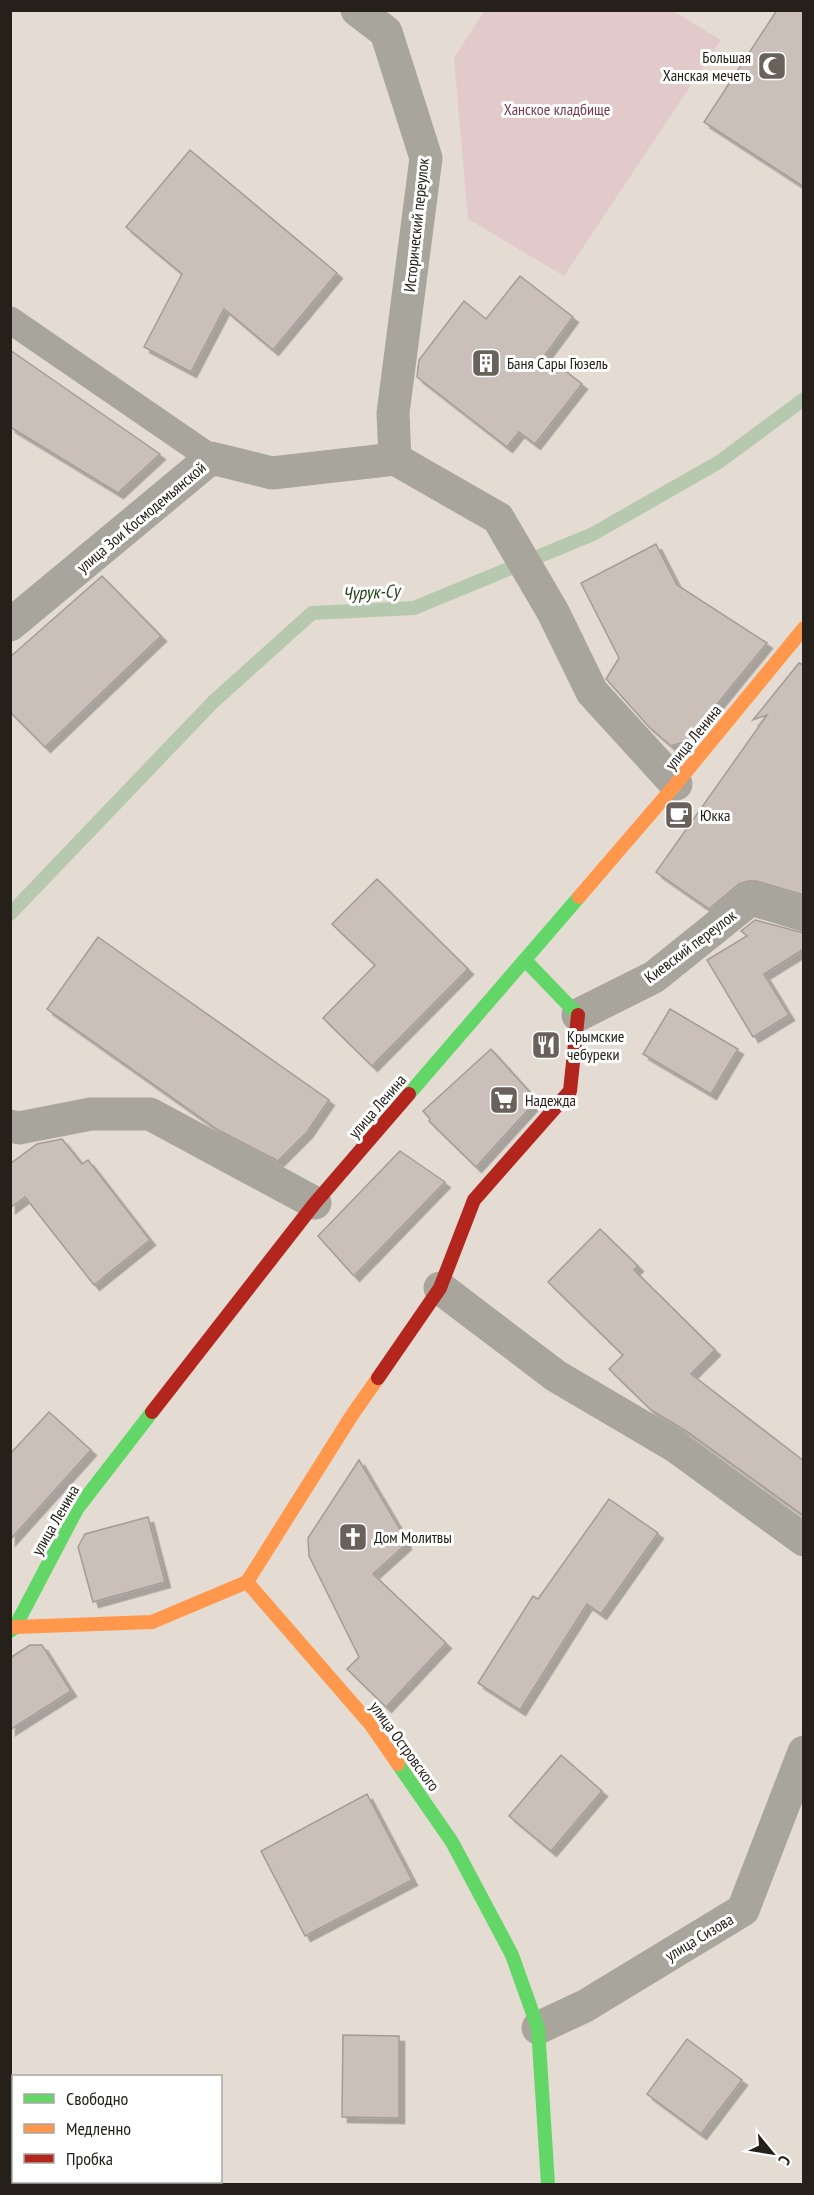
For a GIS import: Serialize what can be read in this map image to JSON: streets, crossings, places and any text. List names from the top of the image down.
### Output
{
  "streets": {
    "street": [
      "Исторический переулок",
      "улица Зои Космодемьянской",
      "улица Ленина",
      "Киевский переулок",
      "улица Островского",
      "улица Сизова"
    ]
  },
  "crossings": [
    ["Исторический переулок", "улица Зои Космодемьянской"],
    ["улица Островского", "улица Сизова"]
  ],
  "water": ["Чурук-Су"],
  "parks": ["Ханское кладбище"],
  "places": {
    "mosque": ["Большая Ханская мечеть"],
    "building": ["Баня Сары Гюзель"],
    "cafe": ["Юкка"],
    "restaurant": ["Крымские чебуреки"],
    "supermarket": ["Надежда"],
    "church": ["Дом Молитвы"]
  },
  "legend": ["Свободно", "Медленно", "Пробка"],
  "north": "bottom right"
}
